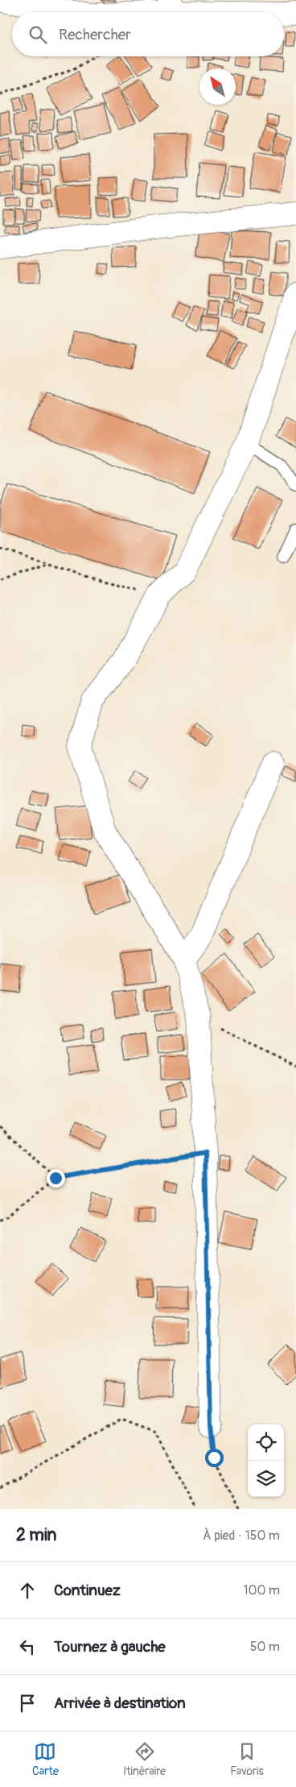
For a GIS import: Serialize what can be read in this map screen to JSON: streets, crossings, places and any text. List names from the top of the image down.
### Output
{
  "north": "top left",
  "page": {
    "search": "Rechercher",
    "heading": ["2 min", "À pied · 150 m"],
    "list": [
      ["Continuez", "100 m"],
      ["Tournez à gauche", "50 m"],
      "Arrivée à destination"
    ],
    "nav": ["Carte", "Itinéraire", "Favoris"]
  }
}
